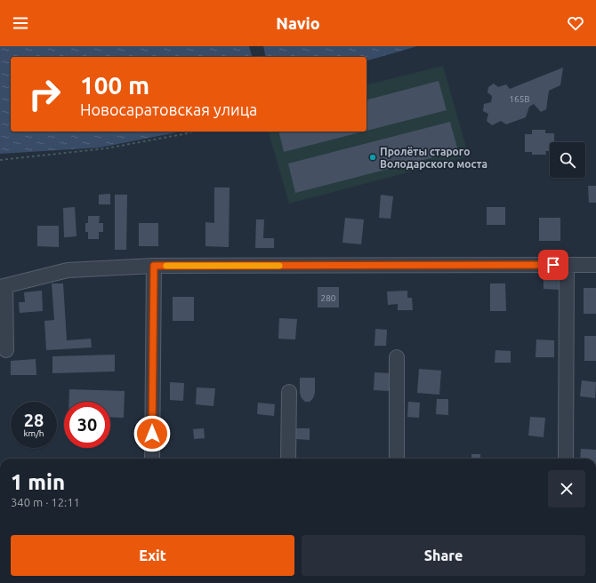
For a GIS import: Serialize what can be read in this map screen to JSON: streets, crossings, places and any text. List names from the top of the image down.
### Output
{
  "places": ["Пролёты старого Володарского моста"],
  "house_numbers": ["165В", "280"],
  "page": {
    "header": "Navio",
    "turn": ["100 m", "Новосаратовская улица"],
    "speed": "28 km/h",
    "limit": "30",
    "heading": ["1 min", "340 m · 12:11"],
    "buttons": ["Exit", "Share"]
  }
}
